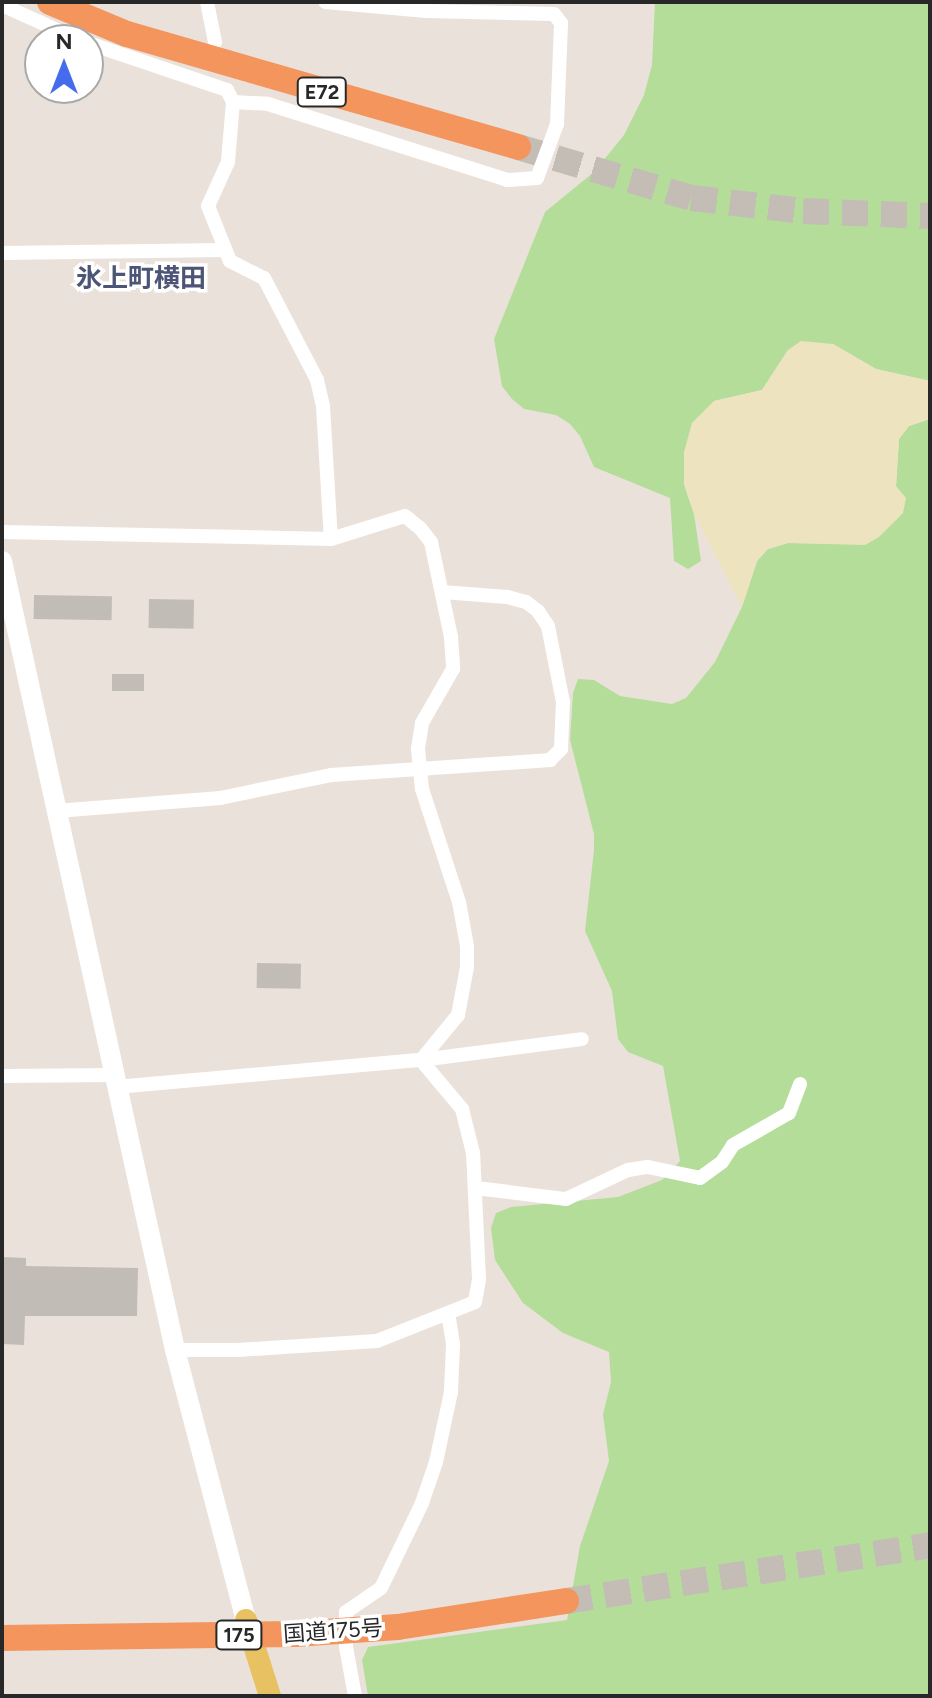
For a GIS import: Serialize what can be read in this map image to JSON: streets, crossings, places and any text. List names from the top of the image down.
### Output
{
  "streets": {
    "highway": ["E72", "国道175号", "175"]
  },
  "districts": ["氷上町横田"],
  "north": "top"
}
